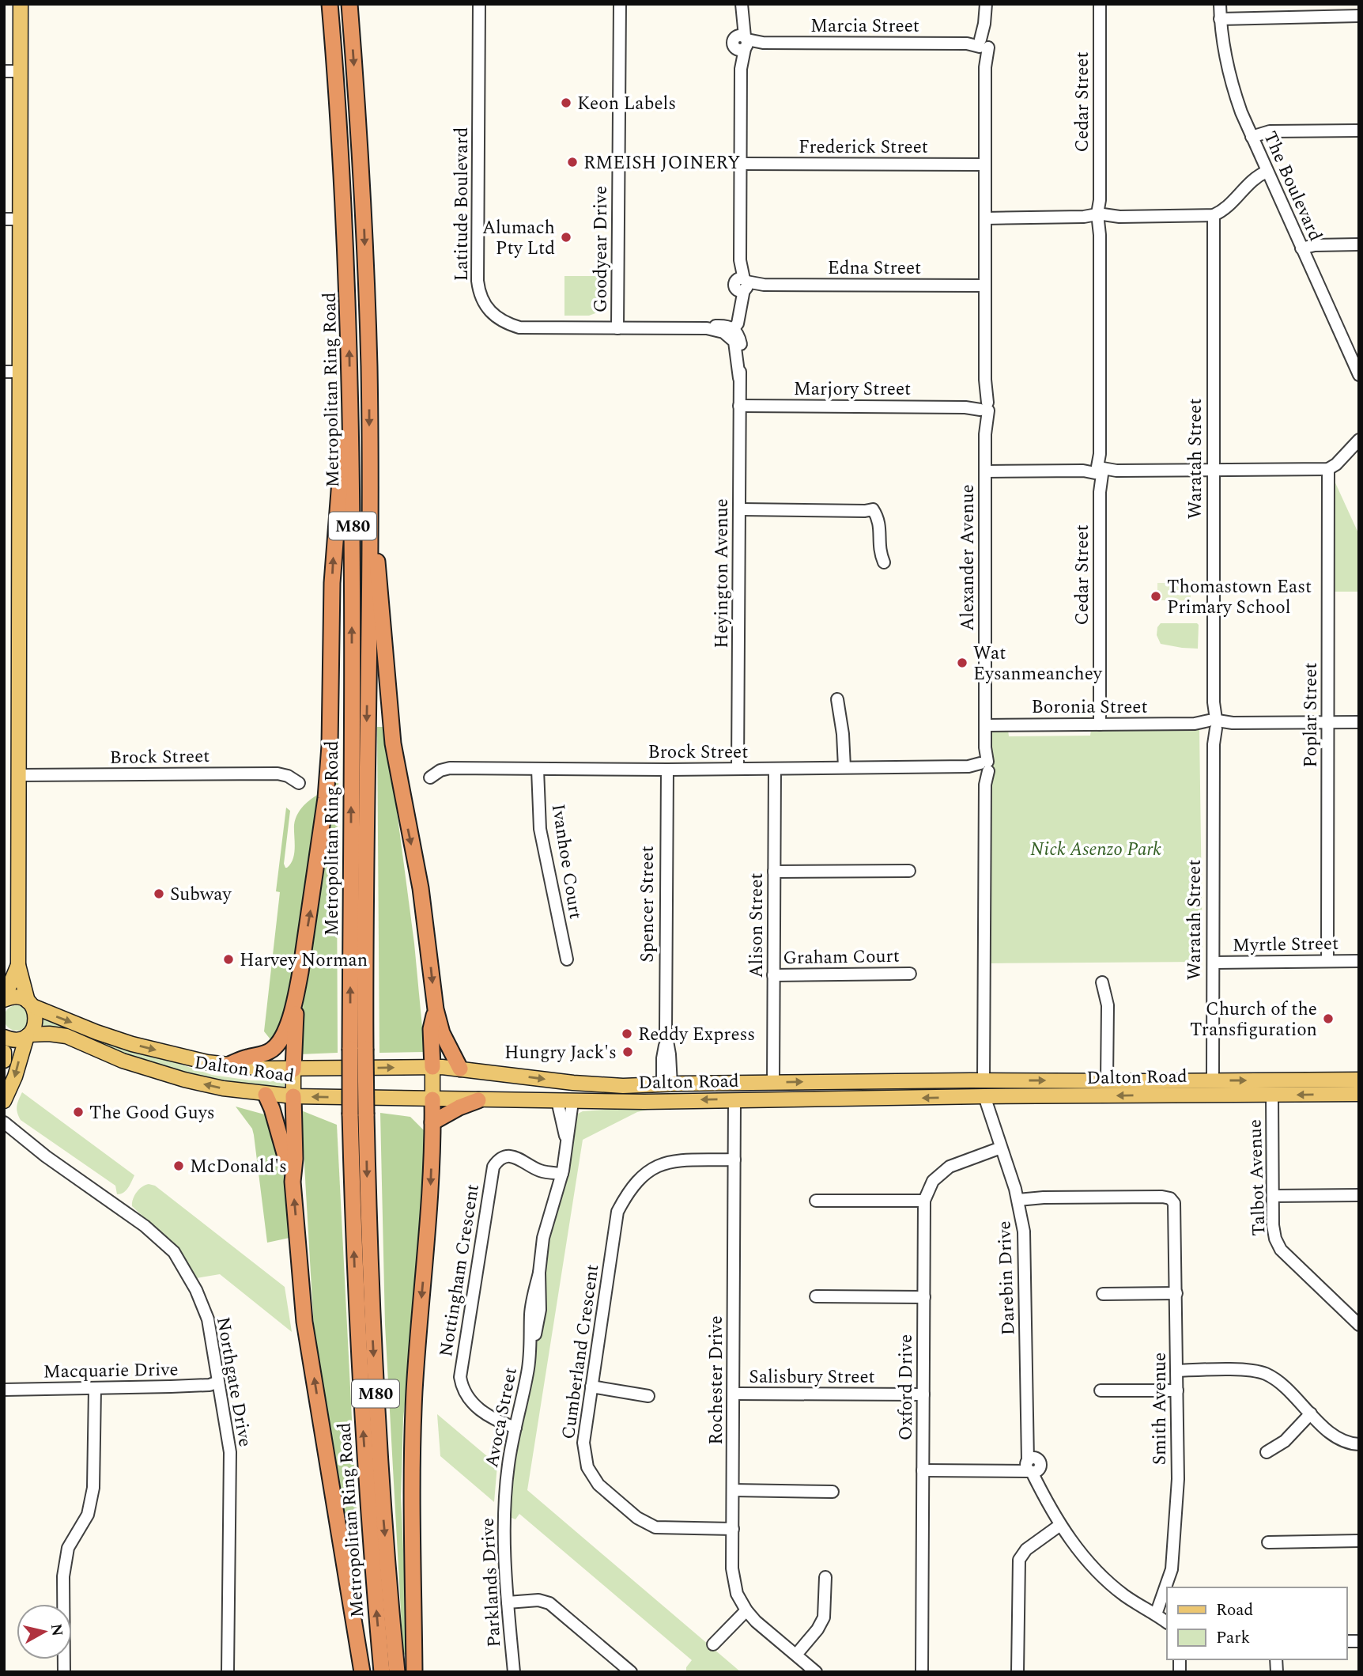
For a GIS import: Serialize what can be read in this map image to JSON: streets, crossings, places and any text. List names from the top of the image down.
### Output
{
  "streets": {
    "highway": ["Metropolitan Ring Road", "M80"],
    "main road": ["Spencer Street", "Dalton Road"],
    "street": [
      "Marcia Street",
      "Cedar Street",
      "Frederick Street",
      "The Boulevard",
      "Latitude Boulevard",
      "Goodyear Drive",
      "Edna Street",
      "Marjory Street",
      "Waratah Street",
      "Alexander Avenue",
      "Heyington Avenue",
      "Boronia Street",
      "Poplar Street",
      "Brock Street",
      "Ivanhoe Court",
      "Alison Street",
      "Myrtle Street",
      "Graham Court",
      "Talbot Avenue",
      "Nottingham Crescent",
      "Darebin Drive",
      "Cumberland Crescent",
      "Macquarie Drive",
      "Salisbury Street",
      "Rochester Drive",
      "Northgate Drive",
      "Oxford Drive",
      "Smith Avenue",
      "Avoca Street",
      "Parklands Drive"
    ]
  },
  "crossings": [
    ["Marcia Street", "Alexander Avenue"],
    ["Cedar Street", "Boronia Street"],
    ["Frederick Street", "Alexander Avenue"],
    ["Latitude Boulevard", "Goodyear Drive"],
    ["Latitude Boulevard", "Heyington Avenue"],
    ["Edna Street", "Alexander Avenue"],
    ["Marjory Street", "Alexander Avenue"],
    ["Marjory Street", "Heyington Avenue"],
    ["Waratah Street", "Boronia Street"],
    ["Waratah Street", "Myrtle Street"],
    ["Waratah Street", "Dalton Road"],
    ["Alexander Avenue", "Boronia Street"],
    ["Alexander Avenue", "Brock Street"],
    ["Alexander Avenue", "Dalton Road"],
    ["Heyington Avenue", "Brock Street"],
    ["Boronia Street", "Poplar Street"],
    ["Poplar Street", "Myrtle Street"],
    ["Brock Street", "Ivanhoe Court"],
    ["Brock Street", "Spencer Street"],
    ["Brock Street", "Alison Street"],
    ["Spencer Street", "Dalton Road"],
    ["Alison Street", "Graham Court"],
    ["Alison Street", "Dalton Road"],
    ["Dalton Road", "Talbot Avenue"],
    ["Dalton Road", "Darebin Drive"],
    ["Dalton Road", "Rochester Drive"],
    ["Dalton Road", "Avoca Street"],
    ["Nottingham Crescent", "Avoca Street"],
    ["Darebin Drive", "Oxford Drive"],
    ["Darebin Drive", "Smith Avenue"],
    ["Cumberland Crescent", "Rochester Drive"],
    ["Macquarie Drive", "Northgate Drive"],
    ["Salisbury Street", "Rochester Drive"],
    ["Salisbury Street", "Oxford Drive"],
    ["Avoca Street", "Parklands Drive"]
  ],
  "parks": ["Nick Asenzo Park"],
  "places": [
    "Keon Labels",
    "RMEISH JOINERY",
    "Alumach Pty Ltd",
    "Thomastown East Primary School",
    "Wat Eysanmeanchey",
    "Subway",
    "Harvey Norman",
    "Church of the Transfiguration",
    "Reddy Express",
    "Hungry Jack's",
    "The Good Guys",
    "McDonald's"
  ],
  "legend": ["Road", "Park"],
  "north": "right"
}
